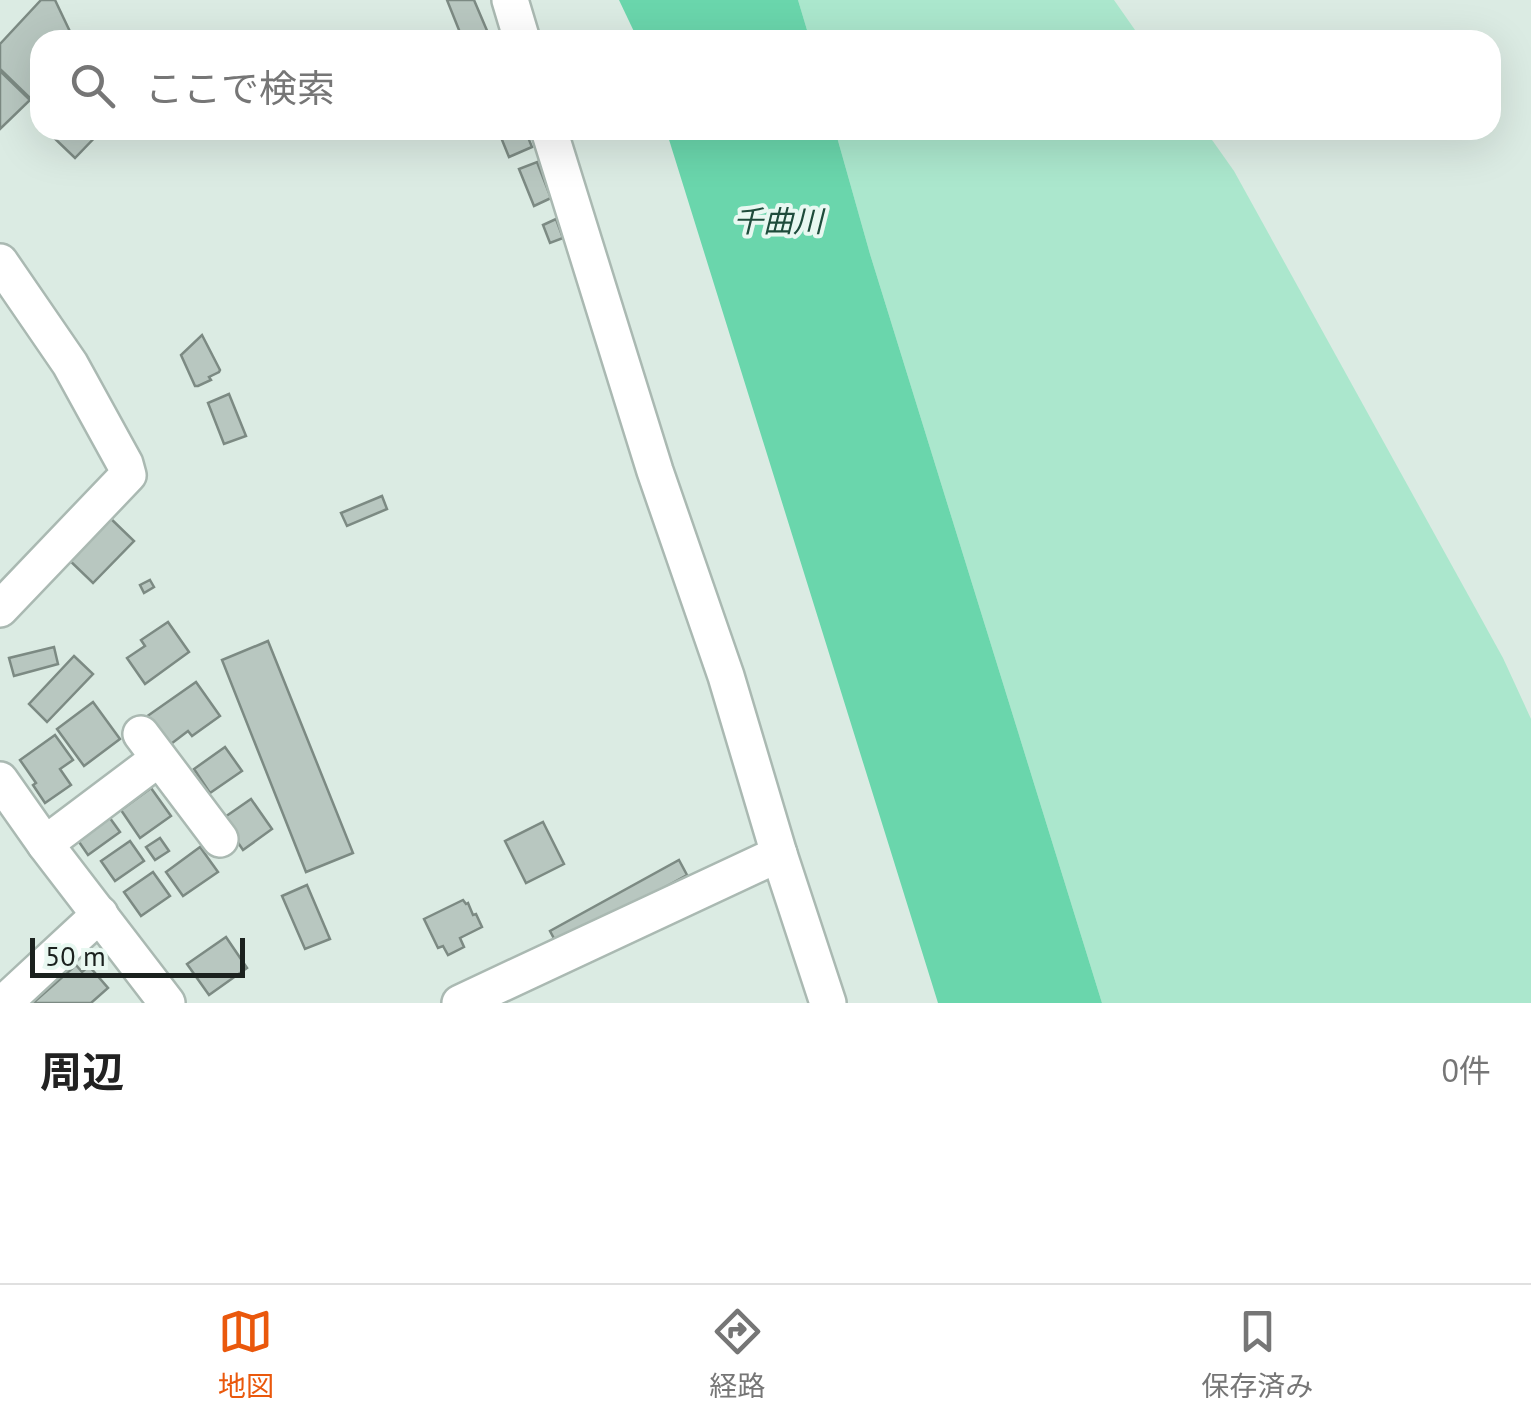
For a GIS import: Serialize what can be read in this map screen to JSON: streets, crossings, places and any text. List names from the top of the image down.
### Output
{
  "water": ["千曲川"],
  "scale_bar": "50 m",
  "page": {
    "search": "ここで検索",
    "scale": "50 m",
    "heading": ["周辺", "0件"],
    "nav": ["地図", "経路", "保存済み"]
  }
}
